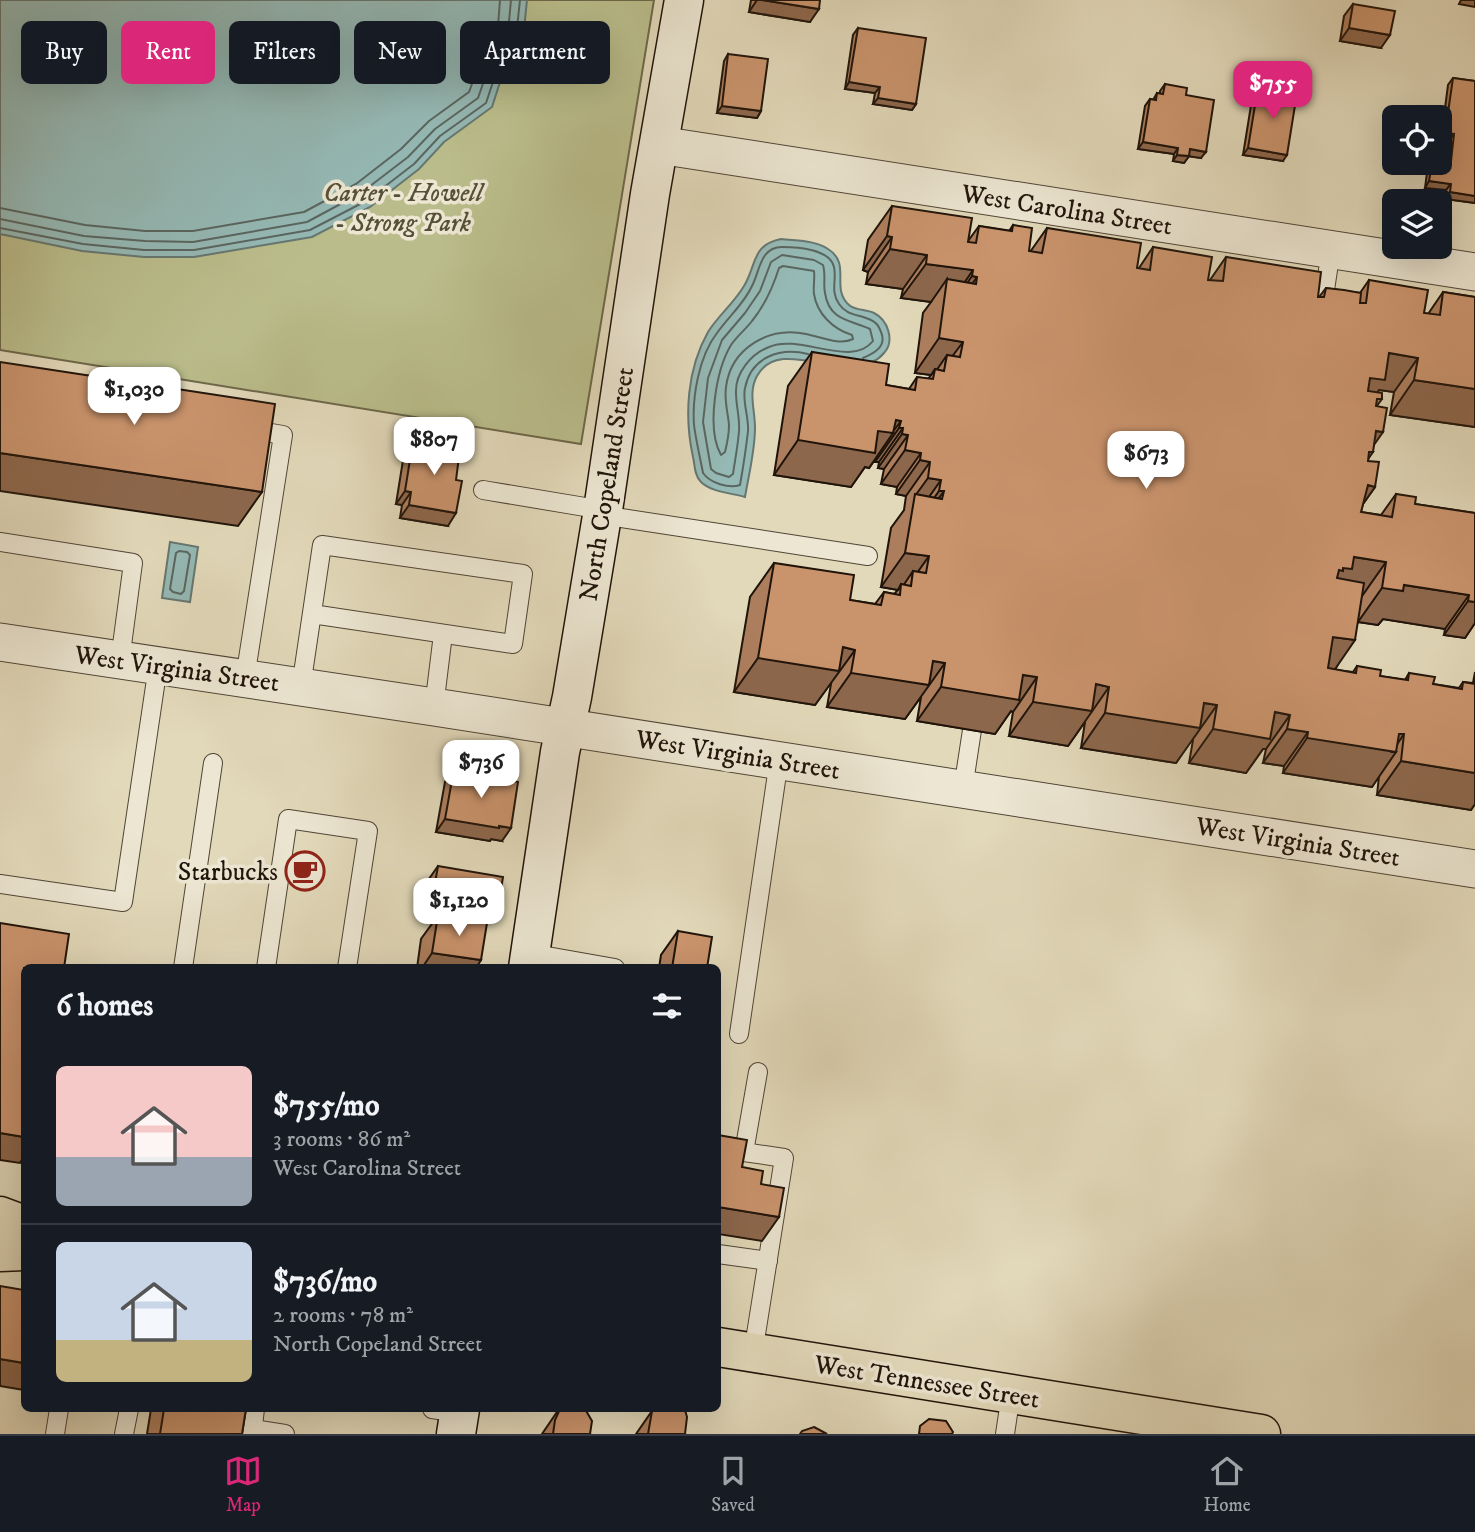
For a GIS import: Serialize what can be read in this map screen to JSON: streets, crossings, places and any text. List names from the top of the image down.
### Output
{
  "streets": {
    "main road": ["West Tennessee Street"],
    "street": ["West Carolina Street", "North Copeland Street", "West Virginia Street"]
  },
  "crossings": [
    ["West Carolina Street", "North Copeland Street"],
    ["North Copeland Street", "West Virginia Street"]
  ],
  "parks": ["Carter - Howell - Strong Park"],
  "places": {
    "cafe": ["Starbucks"]
  },
  "page": {
    "chip": [
      "Buy",
      "Rent",
      "Filters",
      "New",
      "Apartment"
    ],
    "price": [
      "$755",
      "$1,030",
      "$807",
      "$673",
      "$736",
      "$1,120"
    ],
    "heading": "6 homes",
    "list": [
      {
        "name": "$755/mo",
        "note": "3 rooms · 86 m² · West Carolina Street"
      },
      {
        "name": "$736/mo",
        "note": "2 rooms · 78 m² · North Copeland Street"
      }
    ],
    "tabs": ["Map", "Saved", "Home"]
  }
}
